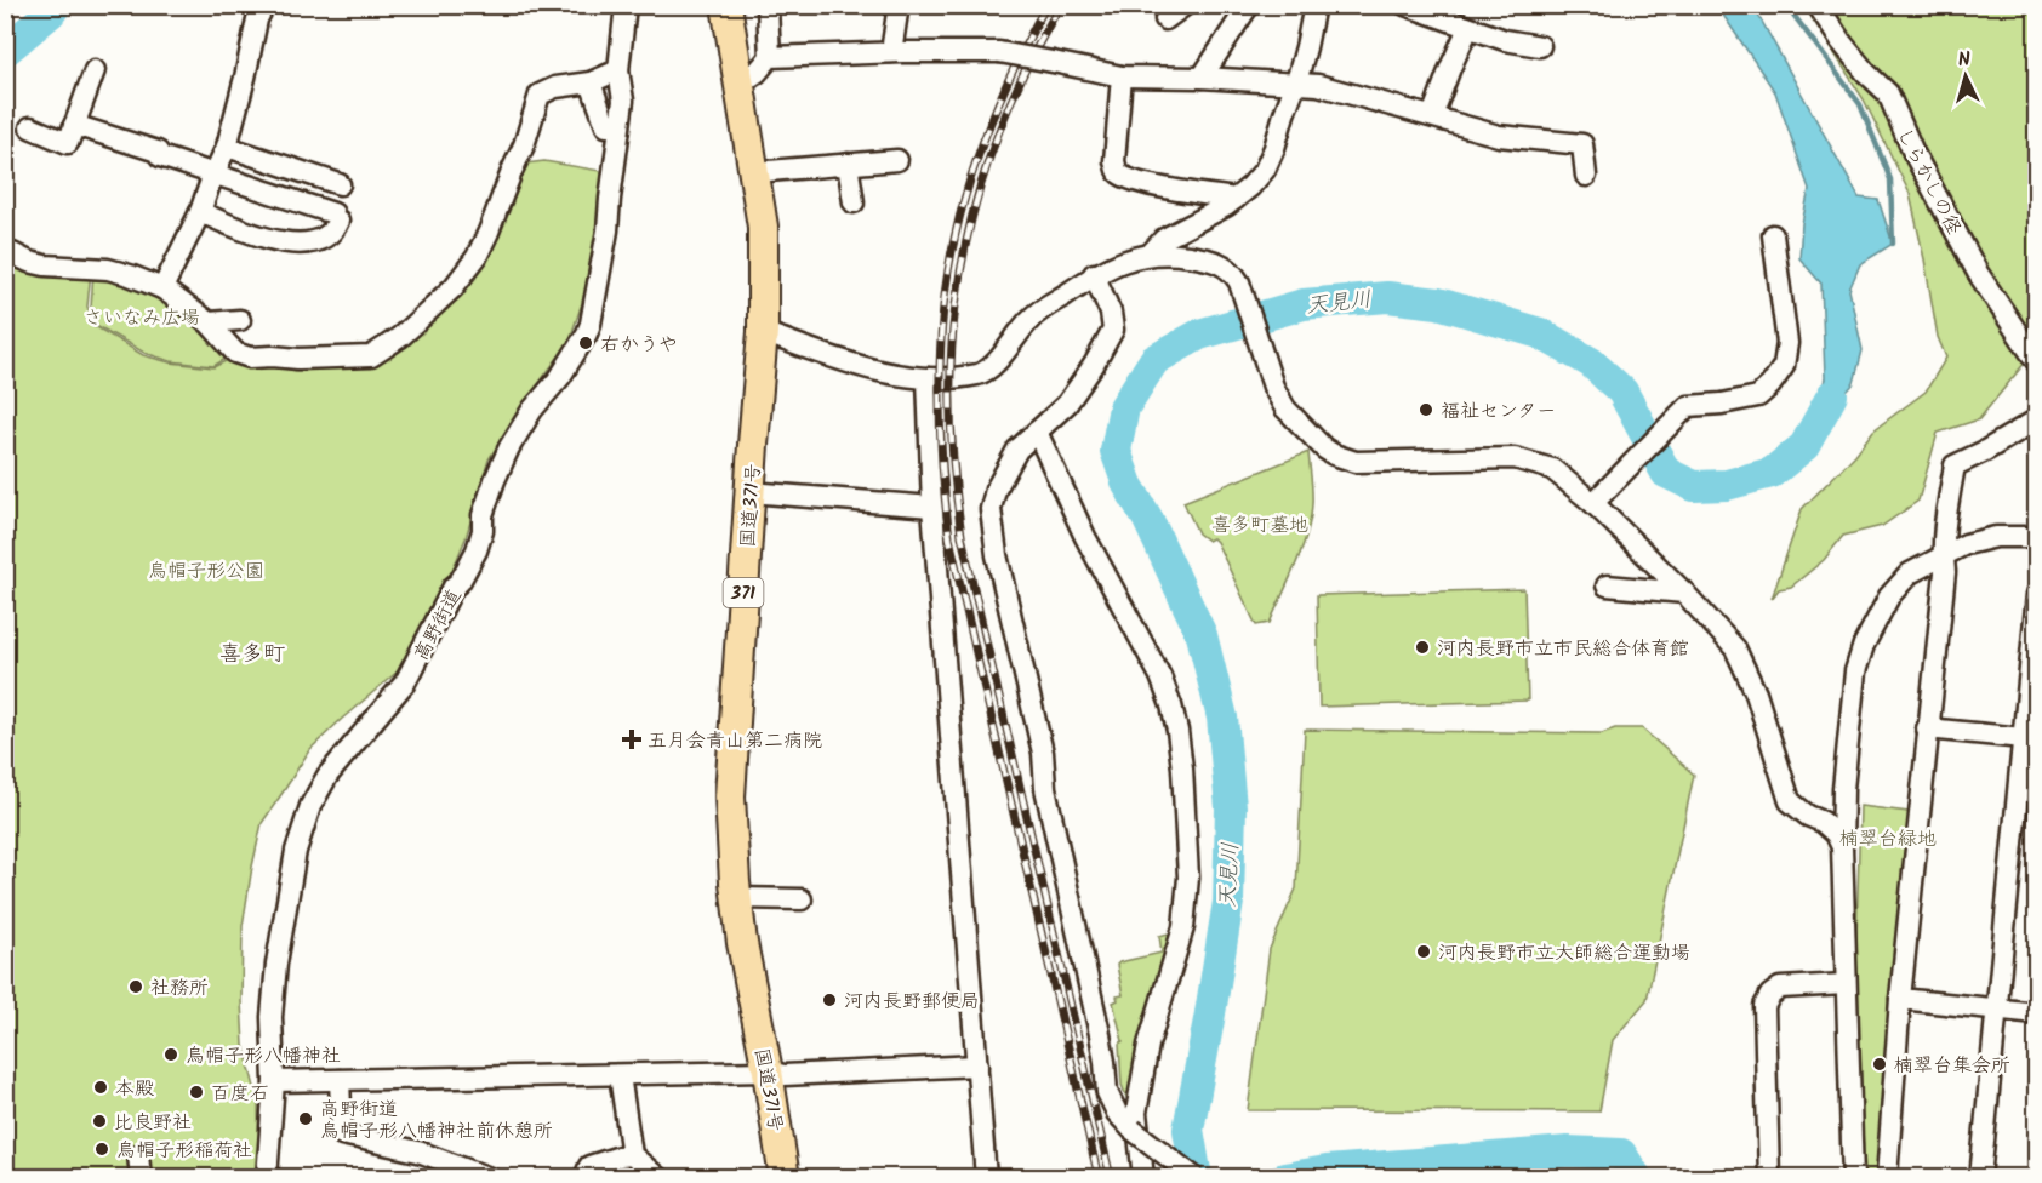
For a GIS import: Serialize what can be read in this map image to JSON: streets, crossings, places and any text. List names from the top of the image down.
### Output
{
  "streets": {
    "highway": ["国道371号", "371"],
    "street": ["しらかしの径", "高野街道"]
  },
  "districts": ["喜多町"],
  "water": ["天見川"],
  "parks": [
    "さいなみ広場",
    "喜多町墓地",
    "烏帽子形公園",
    "楠翠台緑地"
  ],
  "places": {
    "other": [
      "右かうや",
      "福祉センター",
      "河内長野市立市民総合体育館",
      "河内長野市立大師総合運動場",
      "社務所",
      "河内長野郵便局",
      "烏帽子形八幡神社",
      "楠翠台集会所",
      "本殿",
      "百度石",
      "高野街道 烏帽子形八幡神社前休憩所",
      "比良野社",
      "烏帽子形稲荷社"
    ],
    "health": ["五月会青山第二病院"]
  },
  "north": "top"
}
